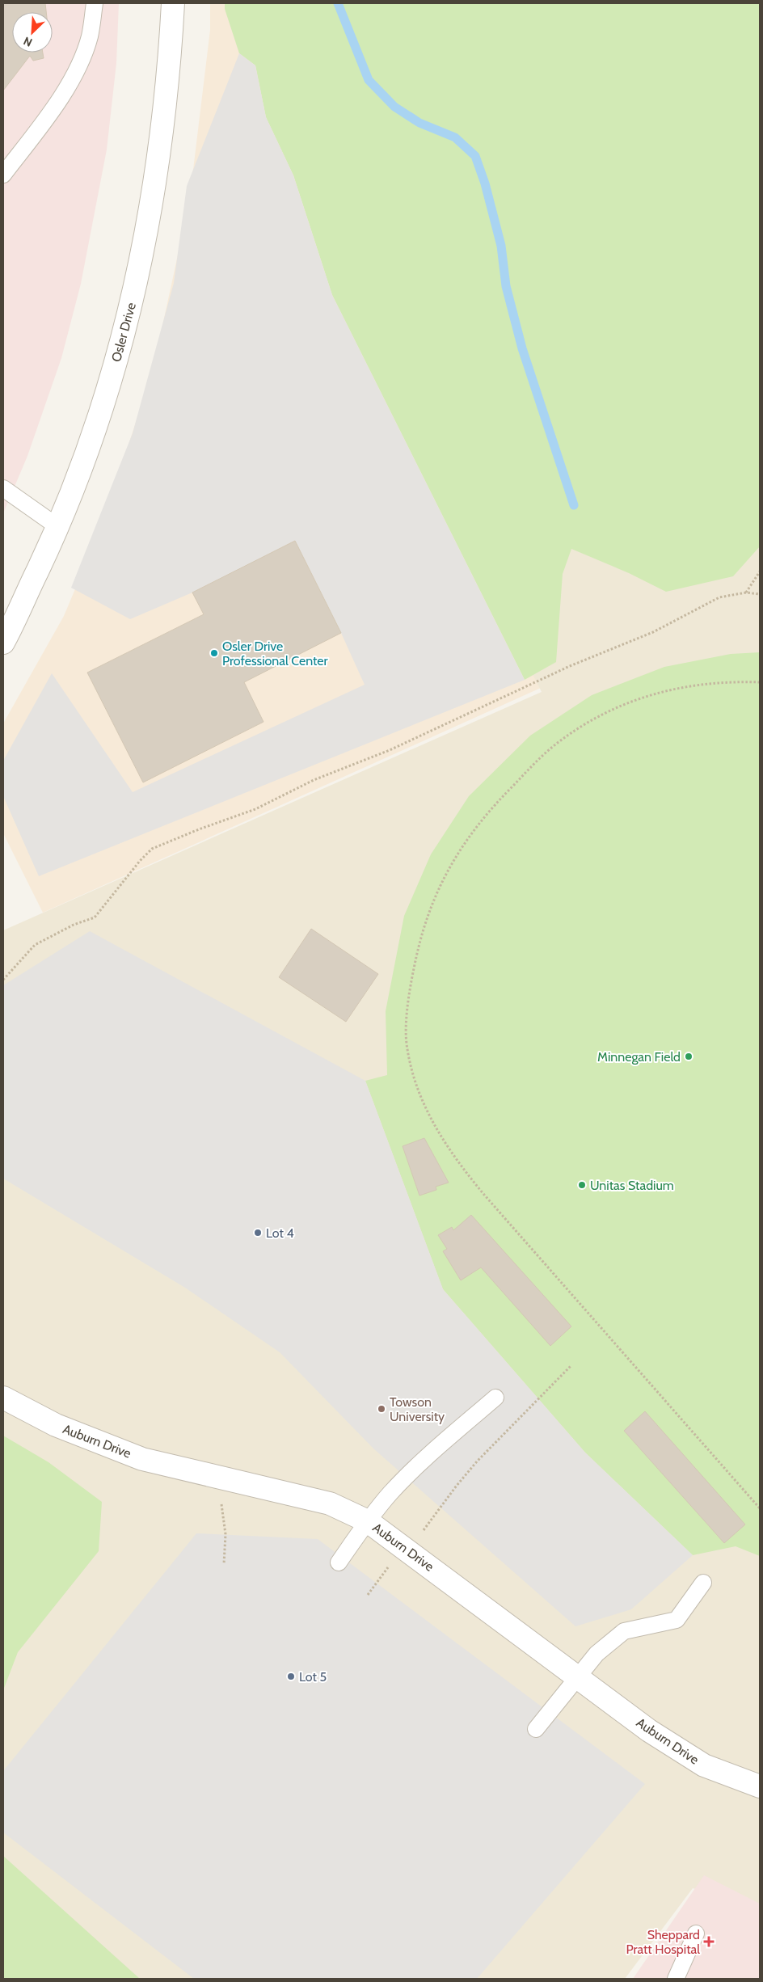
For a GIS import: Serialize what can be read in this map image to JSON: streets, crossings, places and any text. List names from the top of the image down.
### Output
{
  "streets": {
    "street": ["Osler Drive", "Auburn Drive"]
  },
  "places": {
    "other": [
      "Osler Drive Professional Center",
      "Minnegan Field",
      "Unitas Stadium",
      "Lot 4",
      "Towson University",
      "Lot 5"
    ],
    "health": ["Sheppard Pratt Hospital"]
  },
  "north": "bottom left"
}
